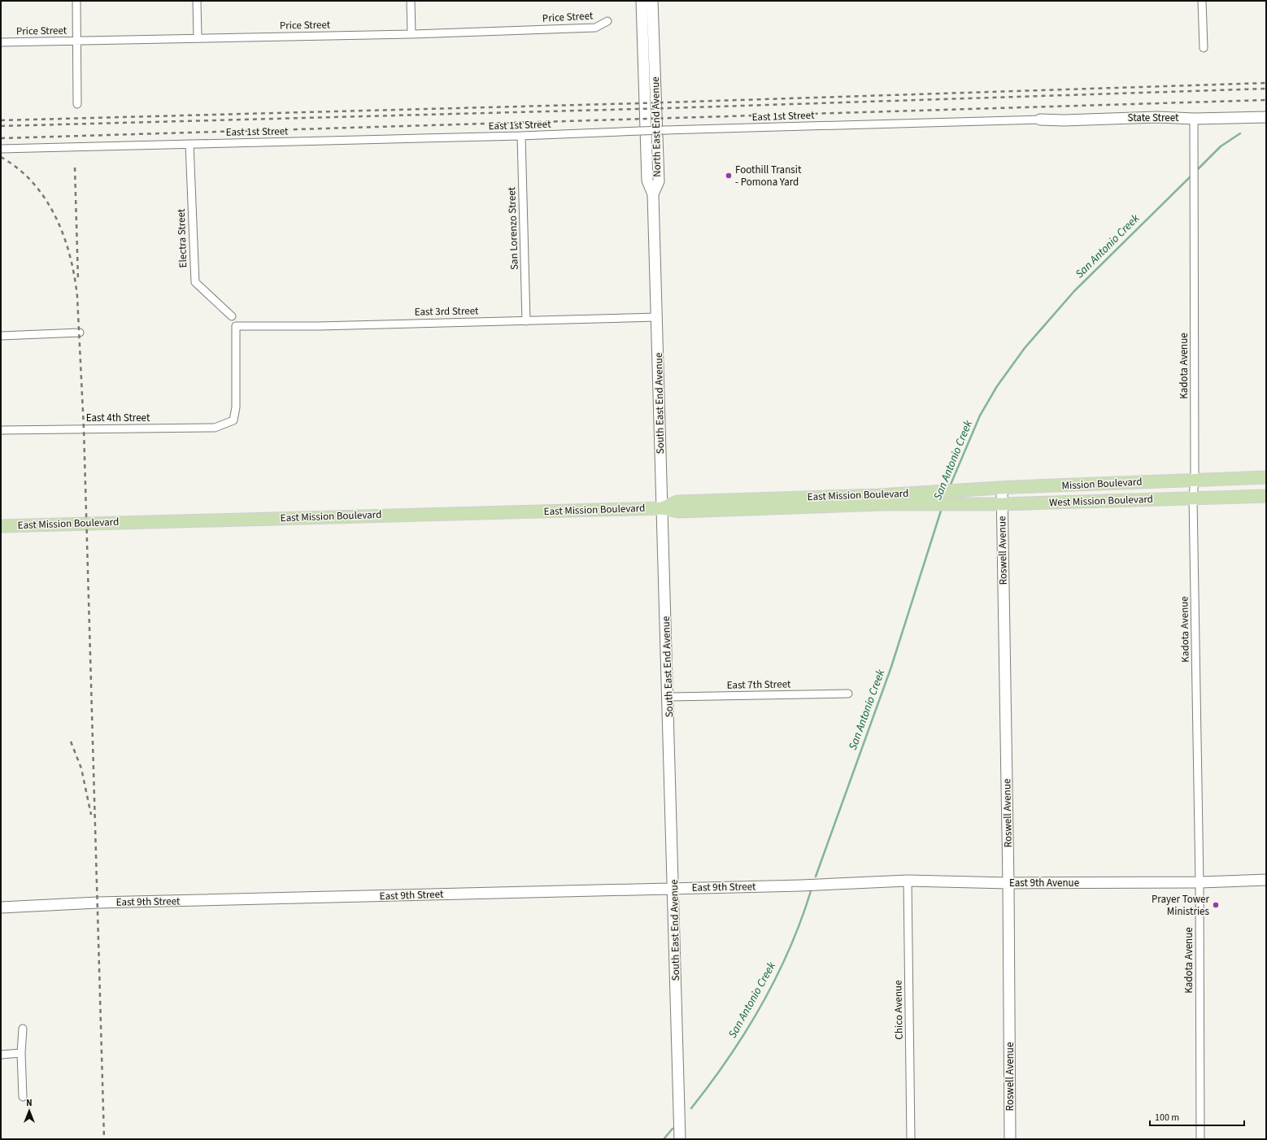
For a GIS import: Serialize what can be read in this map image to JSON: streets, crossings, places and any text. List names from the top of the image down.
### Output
{
  "streets": {
    "main road": ["Mission Boulevard", "East Mission Boulevard", "West Mission Boulevard"],
    "street": [
      "Price Street",
      "East 1st Street",
      "State Street",
      "North East End Avenue",
      "San Lorenzo Street",
      "Electra Street",
      "East 3rd Street",
      "Kadota Avenue",
      "South East End Avenue",
      "East 4th Street",
      "Roswell Avenue",
      "East 7th Street",
      "East 9th Avenue",
      "East 9th Street",
      "Chico Avenue"
    ]
  },
  "crossings": [
    ["East 1st Street", "State Street"],
    ["East 1st Street", "San Lorenzo Street"],
    ["East 1st Street", "Electra Street"],
    ["State Street", "Kadota Avenue"],
    ["North East End Avenue", "South East End Avenue"],
    ["San Lorenzo Street", "East 3rd Street"],
    ["East 3rd Street", "South East End Avenue"],
    ["East 3rd Street", "East 4th Street"],
    ["Kadota Avenue", "Mission Boulevard"],
    ["Kadota Avenue", "West Mission Boulevard"],
    ["Kadota Avenue", "East 9th Avenue"],
    ["South East End Avenue", "East Mission Boulevard"],
    ["South East End Avenue", "East 7th Street"],
    ["South East End Avenue", "East 9th Street"],
    ["Mission Boulevard", "East Mission Boulevard"],
    ["Mission Boulevard", "Roswell Avenue"],
    ["East Mission Boulevard", "West Mission Boulevard"],
    ["West Mission Boulevard", "Roswell Avenue"],
    ["Roswell Avenue", "East 9th Avenue"],
    ["East 9th Avenue", "East 9th Street"],
    ["East 9th Avenue", "Chico Avenue"]
  ],
  "water": ["San Antonio Creek"],
  "places": ["Foothill Transit - Pomona Yard", "Prayer Tower Ministries"],
  "scale_bar": "100 m",
  "north": "top"
}
